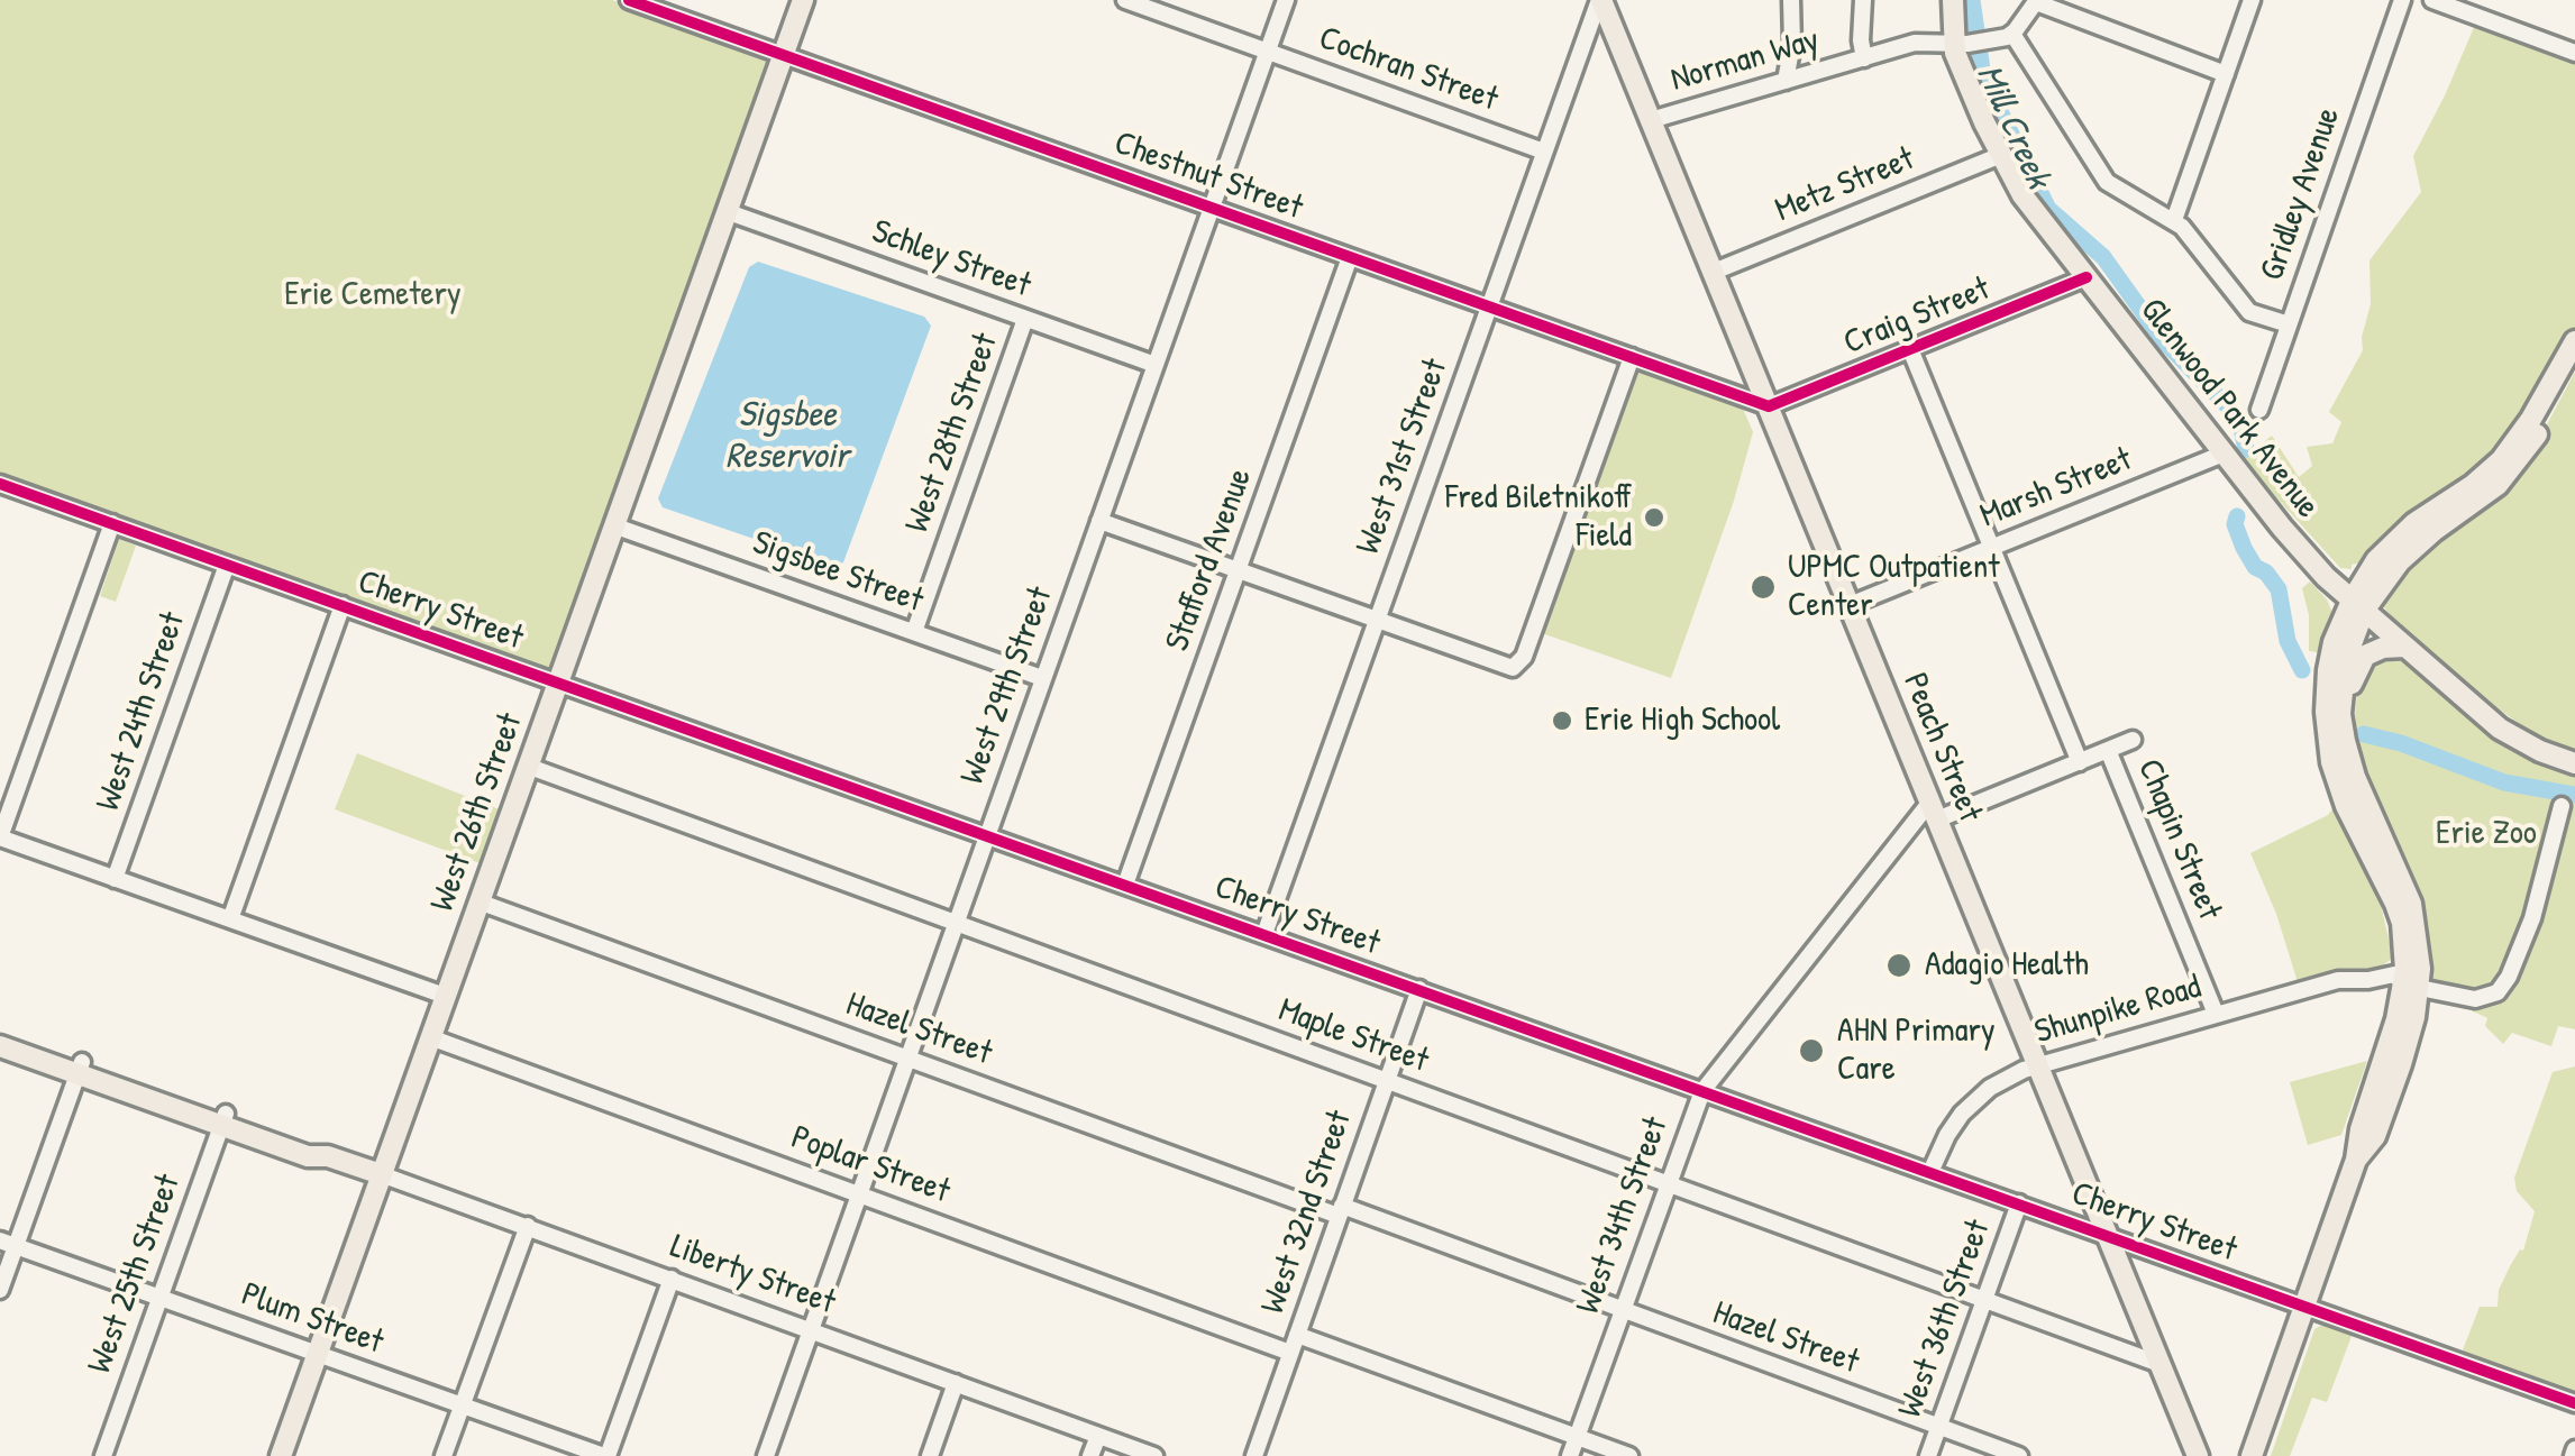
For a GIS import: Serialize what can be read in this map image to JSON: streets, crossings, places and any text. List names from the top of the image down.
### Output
{
  "streets": {
    "main road": [
      "Glenwood Park Avenue",
      "Peach Street",
      "West 26th Street",
      "Liberty Street"
    ],
    "street": [
      "Norman Way",
      "Cochran Street",
      "Chestnut Street",
      "Metz Street",
      "Gridley Avenue",
      "Schley Street",
      "Craig Street",
      "West 28th Street",
      "West 31st Street",
      "Marsh Street",
      "Stafford Avenue",
      "Sigsbee Street",
      "Cherry Street",
      "West 29th Street",
      "West 24th Street",
      "Chapin Street",
      "Shunpike Road",
      "Hazel Street",
      "Maple Street",
      "Poplar Street",
      "West 32nd Street",
      "West 34th Street",
      "West 25th Street",
      "Plum Street",
      "West 36th Street"
    ]
  },
  "crossings": [
    ["Norman Way", "Glenwood Park Avenue"],
    ["Norman Way", "Peach Street"],
    ["Cochran Street", "West 31st Street"],
    ["Cochran Street", "West 29th Street"],
    ["Chestnut Street", "Craig Street"],
    ["Chestnut Street", "West 31st Street"],
    ["Chestnut Street", "Stafford Avenue"],
    ["Chestnut Street", "West 29th Street"],
    ["Chestnut Street", "Peach Street"],
    ["Chestnut Street", "West 26th Street"],
    ["Metz Street", "Glenwood Park Avenue"],
    ["Metz Street", "Peach Street"],
    ["Schley Street", "West 28th Street"],
    ["Schley Street", "West 29th Street"],
    ["Schley Street", "West 26th Street"],
    ["Craig Street", "Glenwood Park Avenue"],
    ["Craig Street", "Peach Street"],
    ["Craig Street", "Chapin Street"],
    ["Glenwood Park Avenue", "Marsh Street"],
    ["West 28th Street", "Sigsbee Street"],
    ["West 31st Street", "Cherry Street"],
    ["West 31st Street", "Peach Street"],
    ["Marsh Street", "Peach Street"],
    ["Marsh Street", "Chapin Street"],
    ["Stafford Avenue", "Cherry Street"],
    ["Sigsbee Street", "West 29th Street"],
    ["Sigsbee Street", "West 26th Street"],
    ["Cherry Street", "West 29th Street"],
    ["Cherry Street", "West 24th Street"],
    ["Cherry Street", "Peach Street"],
    ["Cherry Street", "West 26th Street"],
    ["Cherry Street", "Shunpike Road"],
    ["Cherry Street", "West 32nd Street"],
    ["Cherry Street", "West 34th Street"],
    ["Cherry Street", "West 36th Street"],
    ["West 29th Street", "Hazel Street"],
    ["West 29th Street", "Maple Street"],
    ["West 29th Street", "Poplar Street"],
    ["West 29th Street", "Liberty Street"],
    ["Peach Street", "Shunpike Road"],
    ["Peach Street", "Maple Street"],
    ["Peach Street", "West 34th Street"],
    ["West 26th Street", "Hazel Street"],
    ["West 26th Street", "Maple Street"],
    ["West 26th Street", "Poplar Street"],
    ["West 26th Street", "Liberty Street"],
    ["West 26th Street", "Plum Street"],
    ["Chapin Street", "Shunpike Road"],
    ["Hazel Street", "West 32nd Street"],
    ["Hazel Street", "West 34th Street"],
    ["Hazel Street", "West 36th Street"],
    ["Maple Street", "West 32nd Street"],
    ["Maple Street", "West 34th Street"],
    ["Maple Street", "West 36th Street"],
    ["Poplar Street", "West 32nd Street"],
    ["West 25th Street", "Liberty Street"],
    ["West 25th Street", "Plum Street"]
  ],
  "water": ["Mill Creek", "Sigsbee Reservoir"],
  "parks": ["Erie Cemetery", "Erie Zoo"],
  "places": [
    "Fred Biletnikoff Field",
    "UPMC Outpatient Center",
    "Erie High School",
    "Adagio Health",
    "AHN Primary Care"
  ]
}
